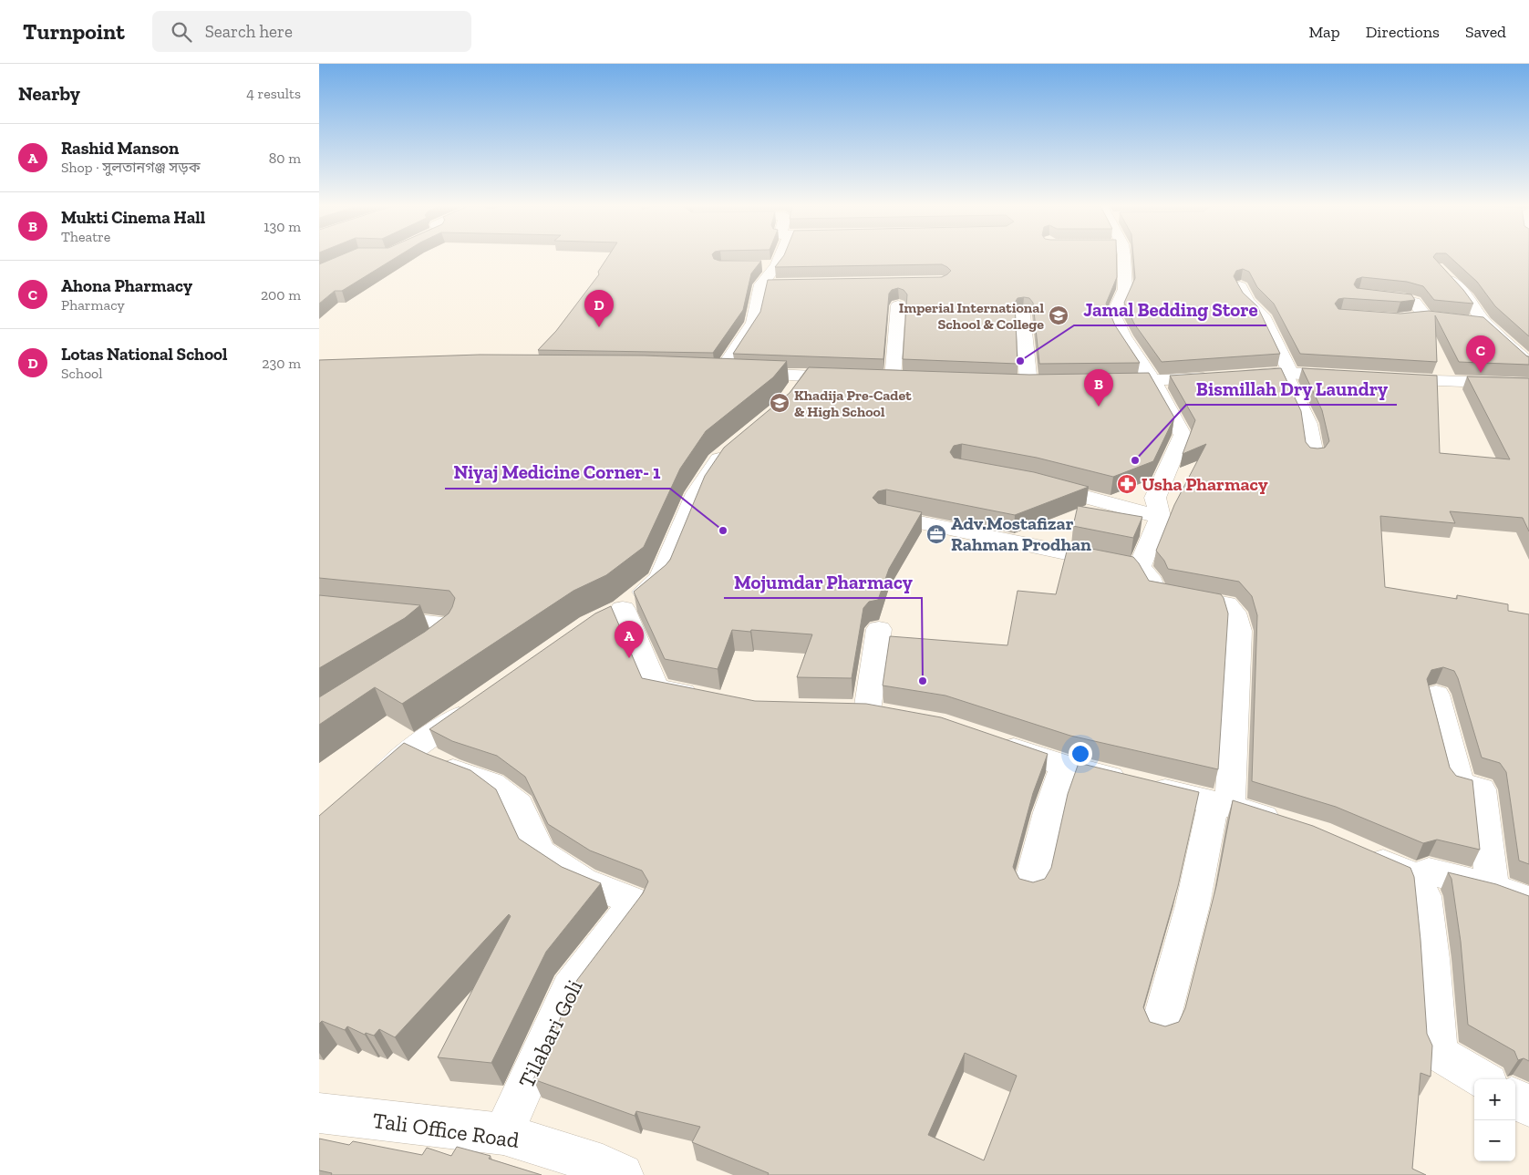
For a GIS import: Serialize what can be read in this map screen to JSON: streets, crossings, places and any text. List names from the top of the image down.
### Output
{
  "streets": {
    "street": ["Tilabari Goli", "Tali Office Road"]
  },
  "crossings": [
    ["Tilabari Goli", "Tali Office Road"]
  ],
  "places": {
    "school or university": ["Imperial International School & College", "Khadija Pre-Cadet & High School"],
    "other": [
      "Jamal Bedding Store",
      "Bismillah Dry Laundry",
      "Niyaj Medicine Corner- 1",
      "Mojumdar Pharmacy"
    ],
    "pharmacy": ["Usha Pharmacy"],
    "office": ["Adv.Mostafizar Rahman Prodhan"]
  },
  "page": {
    "header": "Turnpoint",
    "search": "Search here",
    "nav": ["Map", "Directions", "Saved"],
    "heading": ["Nearby", "4 results"],
    "list": [
      {
        "mark": "A",
        "name": "Rashid Manson",
        "note": "Shop · সুলতানগঞ্জ সড়ক",
        "value": "80 m"
      },
      {
        "mark": "B",
        "name": "Mukti Cinema Hall",
        "note": "Theatre",
        "value": "130 m"
      },
      {
        "mark": "C",
        "name": "Ahona Pharmacy",
        "note": "Pharmacy",
        "value": "200 m"
      },
      {
        "mark": "D",
        "name": "Lotas National School",
        "note": "School",
        "value": "230 m"
      }
    ],
    "pins": [
      "D",
      "C",
      "B",
      "A"
    ],
    "map_buttons": ["+", "−"]
  }
}
